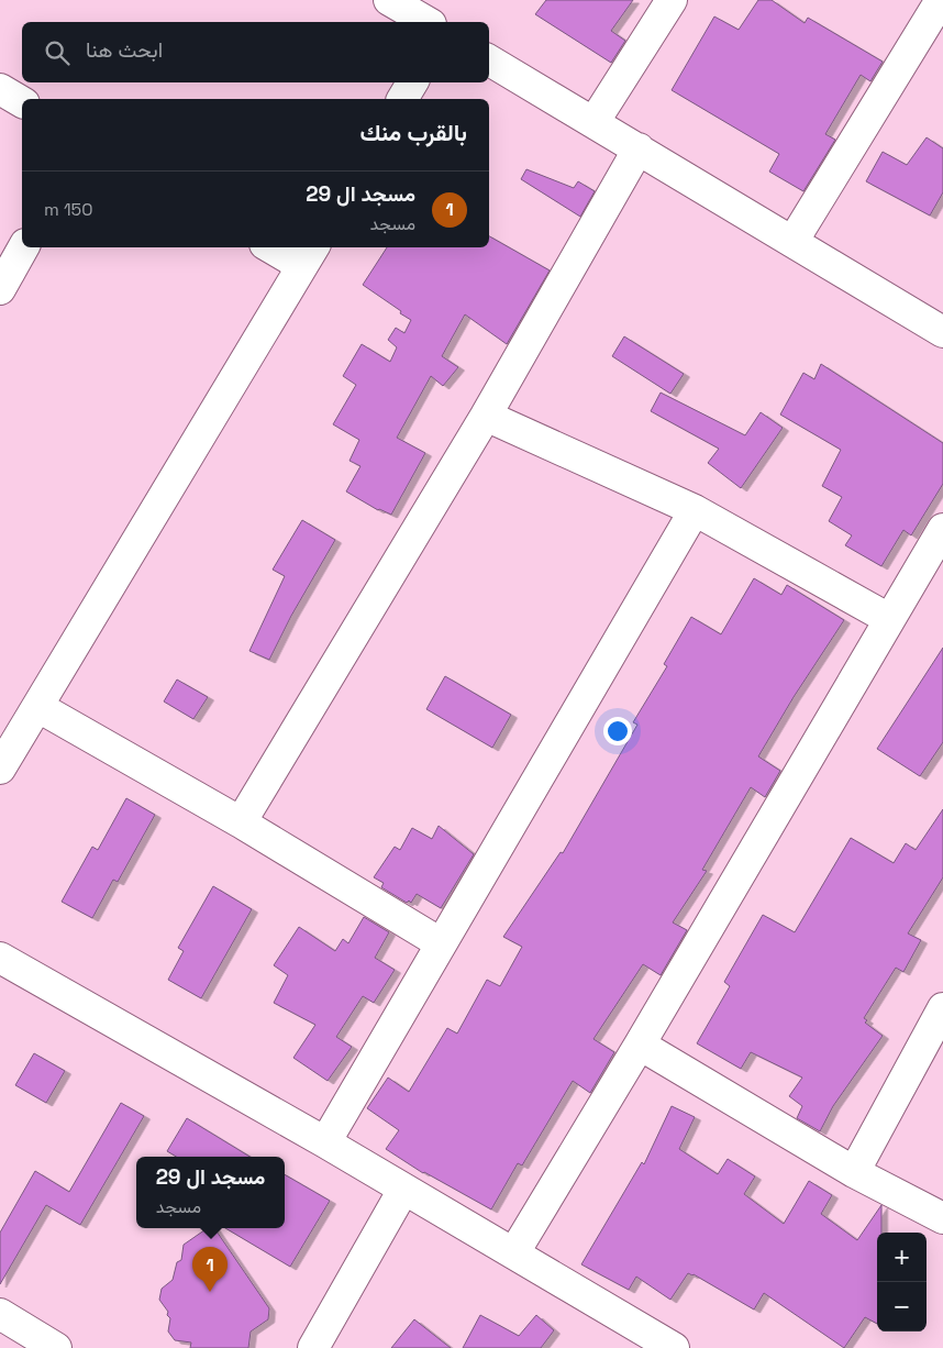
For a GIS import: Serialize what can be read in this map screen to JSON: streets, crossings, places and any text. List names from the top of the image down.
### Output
{
  "page": {
    "search": "ابحث هنا",
    "heading": "بالقرب منك",
    "list": [
      {
        "mark": "1",
        "name": "مسجد ال 29",
        "note": "مسجد",
        "value": "150 m"
      }
    ],
    "popup": ["مسجد ال 29", "مسجد"],
    "map_buttons": ["+", "−"],
    "pins": "1"
  }
}
